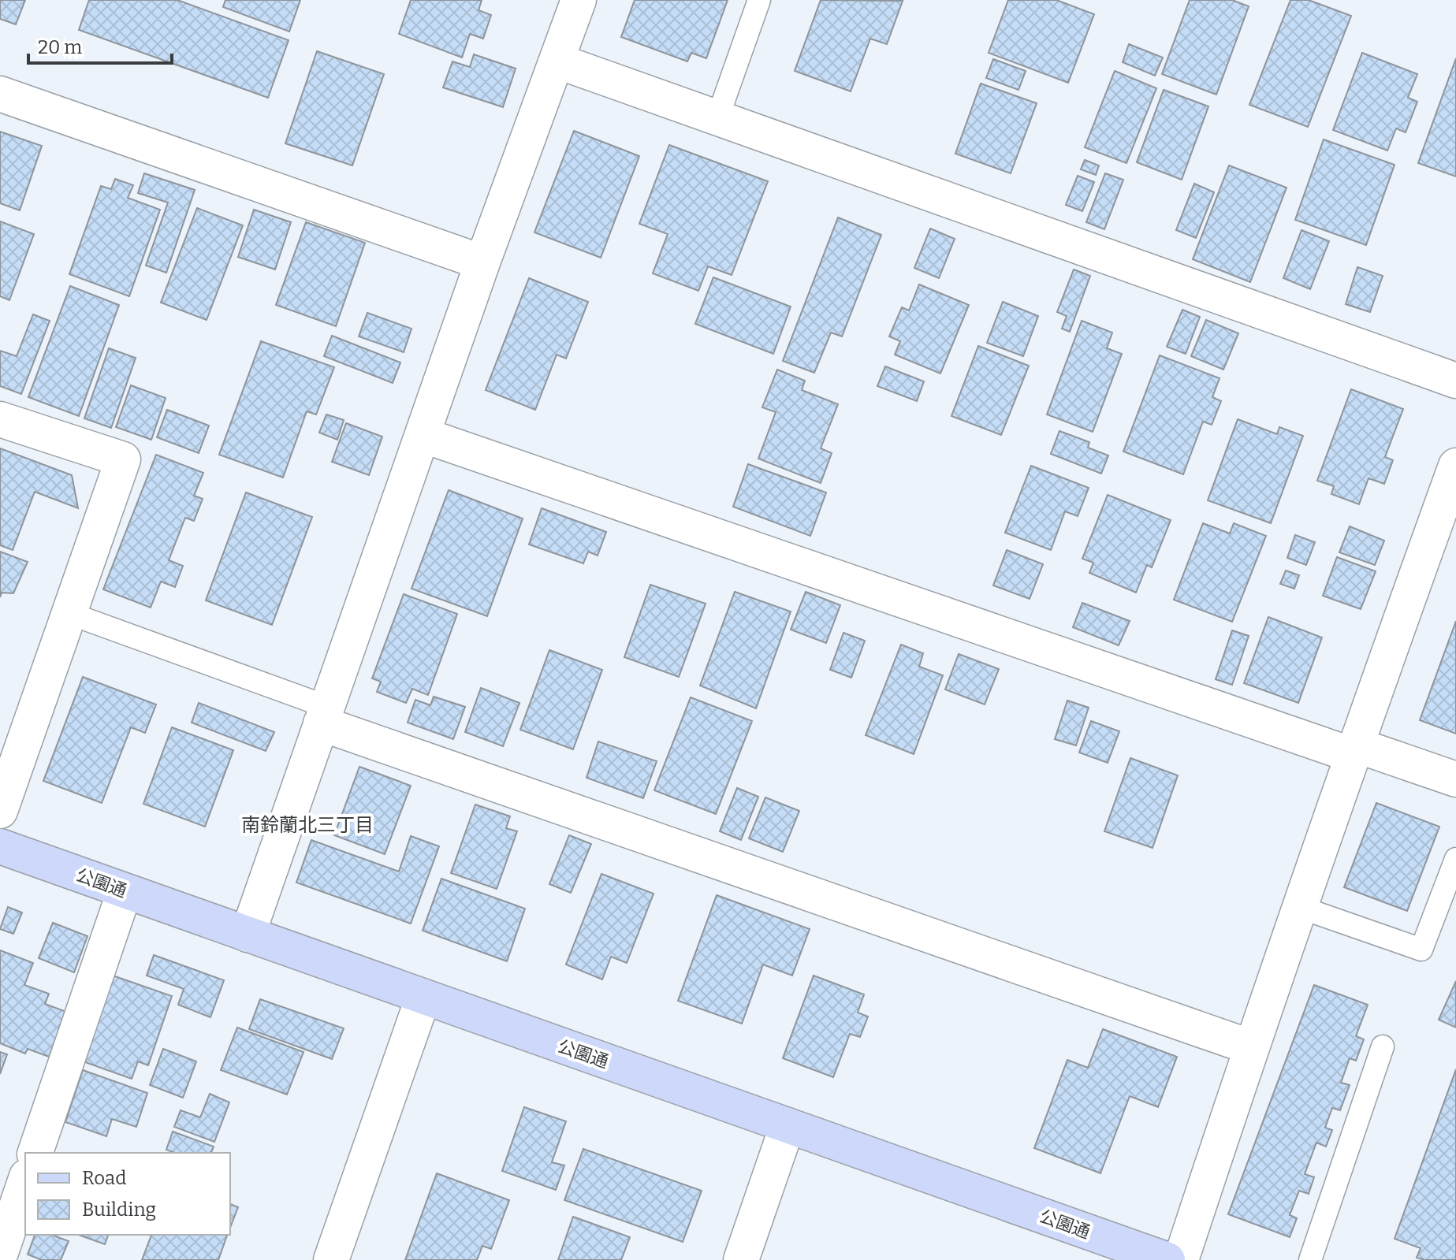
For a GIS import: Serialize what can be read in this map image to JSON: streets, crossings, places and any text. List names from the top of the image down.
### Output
{
  "streets": {
    "street": ["公園通"]
  },
  "districts": ["南鈴蘭北三丁目"],
  "legend": ["Road", "Building"],
  "scale_bar": "20 m"
}
